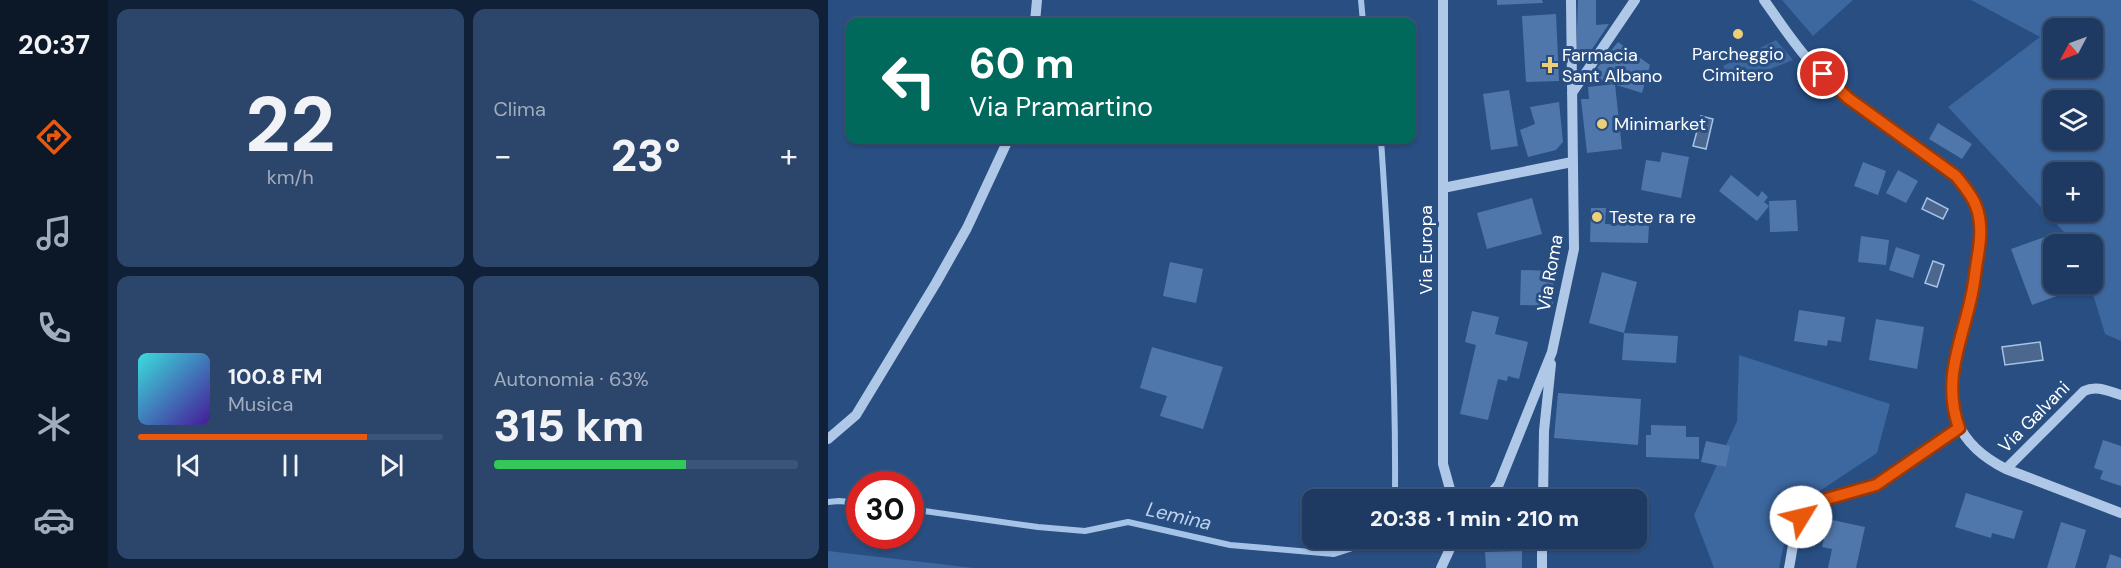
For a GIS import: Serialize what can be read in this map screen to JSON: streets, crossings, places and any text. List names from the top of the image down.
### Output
{
  "streets": {
    "street": ["Via Europa", "Via Roma", "Via Galvani"]
  },
  "water": ["Lemina"],
  "places": {
    "other": ["Parcheggio Cimitero", "Minimarket", "Teste ra re"],
    "health": ["Farmacia Sant Albano"]
  },
  "north": "bottom left",
  "page": {
    "tabs": "20:37",
    "tile": [
      ["22", "km/h"],
      "Clima",
      ["Autonomia · 63%", "315 km"]
    ],
    "map_buttons": ["+", "−"],
    "turn": ["60 m", "Via Pramartino"],
    "heat": ["−", "23°", "+"],
    "song": ["100.8 FM", "Musica"],
    "limit": "30",
    "trip": "20:38 · 1 min · 210 m"
  }
}
